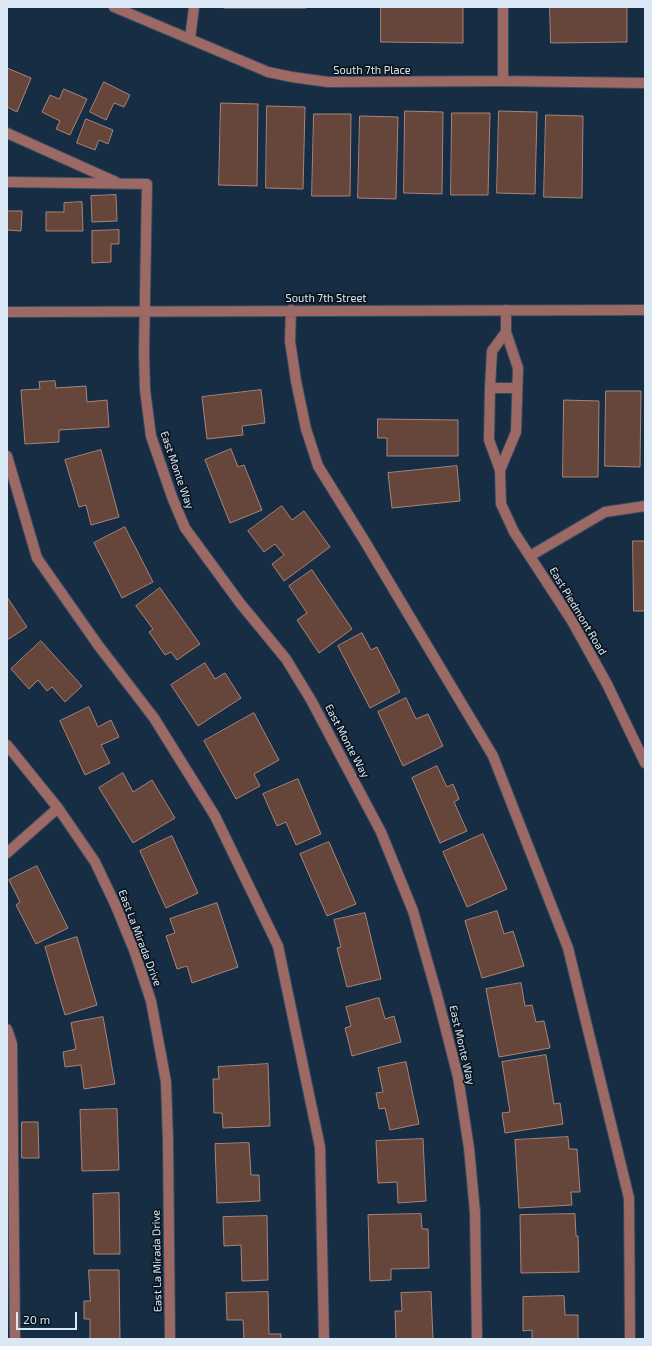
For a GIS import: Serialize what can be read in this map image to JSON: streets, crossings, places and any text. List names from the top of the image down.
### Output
{
  "streets": {
    "street": [
      "South 7th Place",
      "South 7th Street",
      "East Monte Way",
      "East Piedmont Road",
      "East La Mirada Drive"
    ]
  },
  "crossings": [
    ["South 7th Street", "East Monte Way"],
    ["South 7th Street", "East Piedmont Road"]
  ],
  "scale_bar": "20 m"
}
